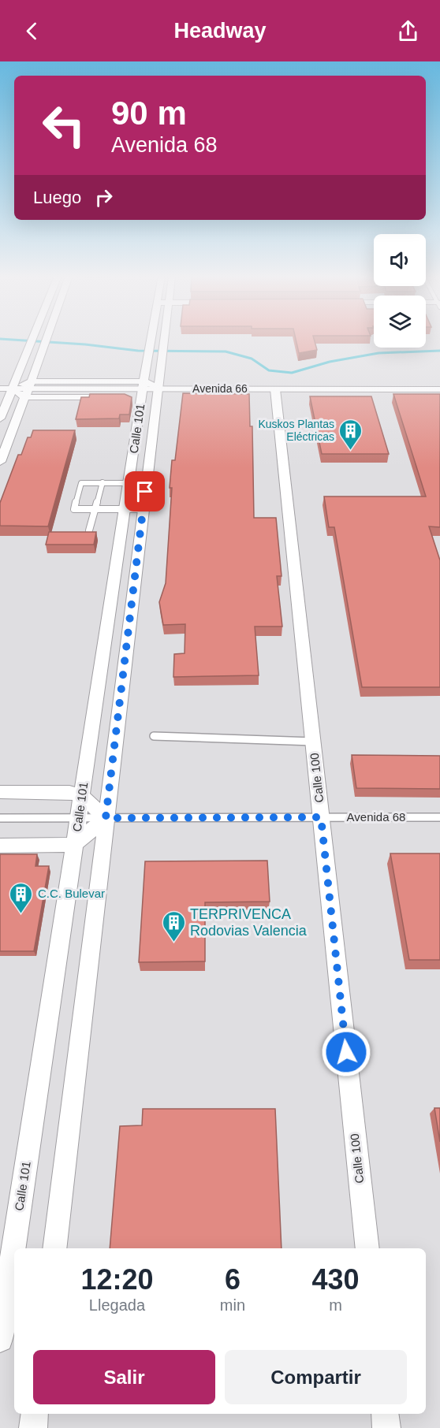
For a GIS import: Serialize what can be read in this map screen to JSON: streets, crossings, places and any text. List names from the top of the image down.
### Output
{
  "streets": {
    "street": ["Calle 101", "Calle 100"],
    "lane": ["Avenida 66", "Avenida 68"]
  },
  "crossings": [
    ["Avenida 66", "Calle 101"],
    ["Avenida 66", "Calle 100"],
    ["Calle 101", "Avenida 68"],
    ["Calle 100", "Avenida 68"]
  ],
  "places": {
    "building": ["Kuskos Plantas Eléctricas", "C.C. Bulevar", "TERPRIVENCA Rodovias Valencia"]
  },
  "page": {
    "header": "Headway",
    "turn": ["90 m", "Avenida 68"],
    "then": "Luego",
    "eta": [
      "12:20",
      "Llegada",
      "6",
      "min",
      "430",
      "m"
    ],
    "buttons": ["Salir", "Compartir"]
  }
}
